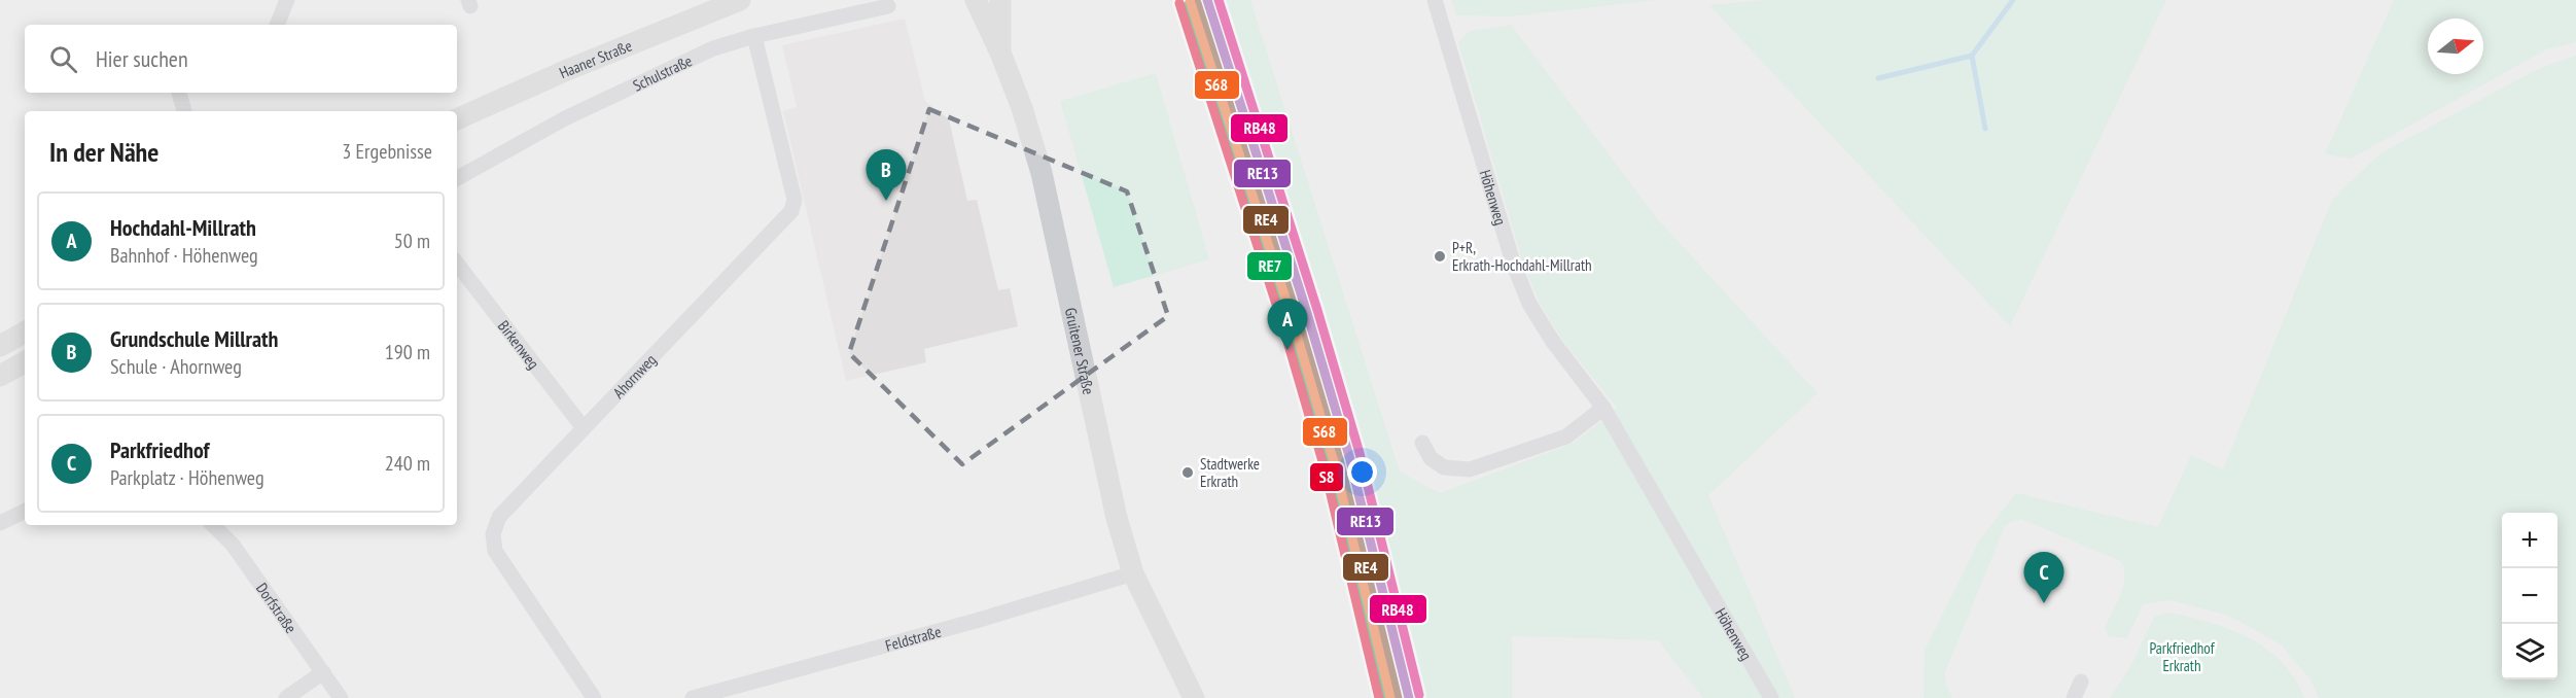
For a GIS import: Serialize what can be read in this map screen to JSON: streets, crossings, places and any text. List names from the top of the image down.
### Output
{
  "streets": {
    "main road": ["Haaner Straße", "Gruitener Straße"],
    "street": [
      "Schulstraße",
      "Höhenweg",
      "Birkenweg",
      "Ahornweg",
      "Dorfstraße",
      "Feldstraße"
    ]
  },
  "crossings": [
    ["Schulstraße", "Ahornweg"],
    ["Birkenweg", "Ahornweg"],
    ["Gruitener Straße", "Feldstraße"]
  ],
  "parks": ["Parkfriedhof Erkrath"],
  "places": ["P+R, Erkrath-Hochdahl-Millrath", "Stadtwerke Erkrath"],
  "lines": [
    "transit line RE13",
    "transit line RB48",
    "transit line S68",
    "transit line RE4",
    "transit line S8",
    "transit line RE7"
  ],
  "north": "right",
  "page": {
    "search": "Hier suchen",
    "heading": ["In der Nähe", "3 Ergebnisse"],
    "pins": ["B", "A", "C"],
    "list": [
      {
        "mark": "A",
        "name": "Hochdahl-Millrath",
        "note": "Bahnhof · Höhenweg",
        "value": "50 m"
      },
      {
        "mark": "B",
        "name": "Grundschule Millrath",
        "note": "Schule · Ahornweg",
        "value": "190 m"
      },
      {
        "mark": "C",
        "name": "Parkfriedhof",
        "note": "Parkplatz · Höhenweg",
        "value": "240 m"
      }
    ],
    "map_buttons": ["+", "−"]
  }
}
